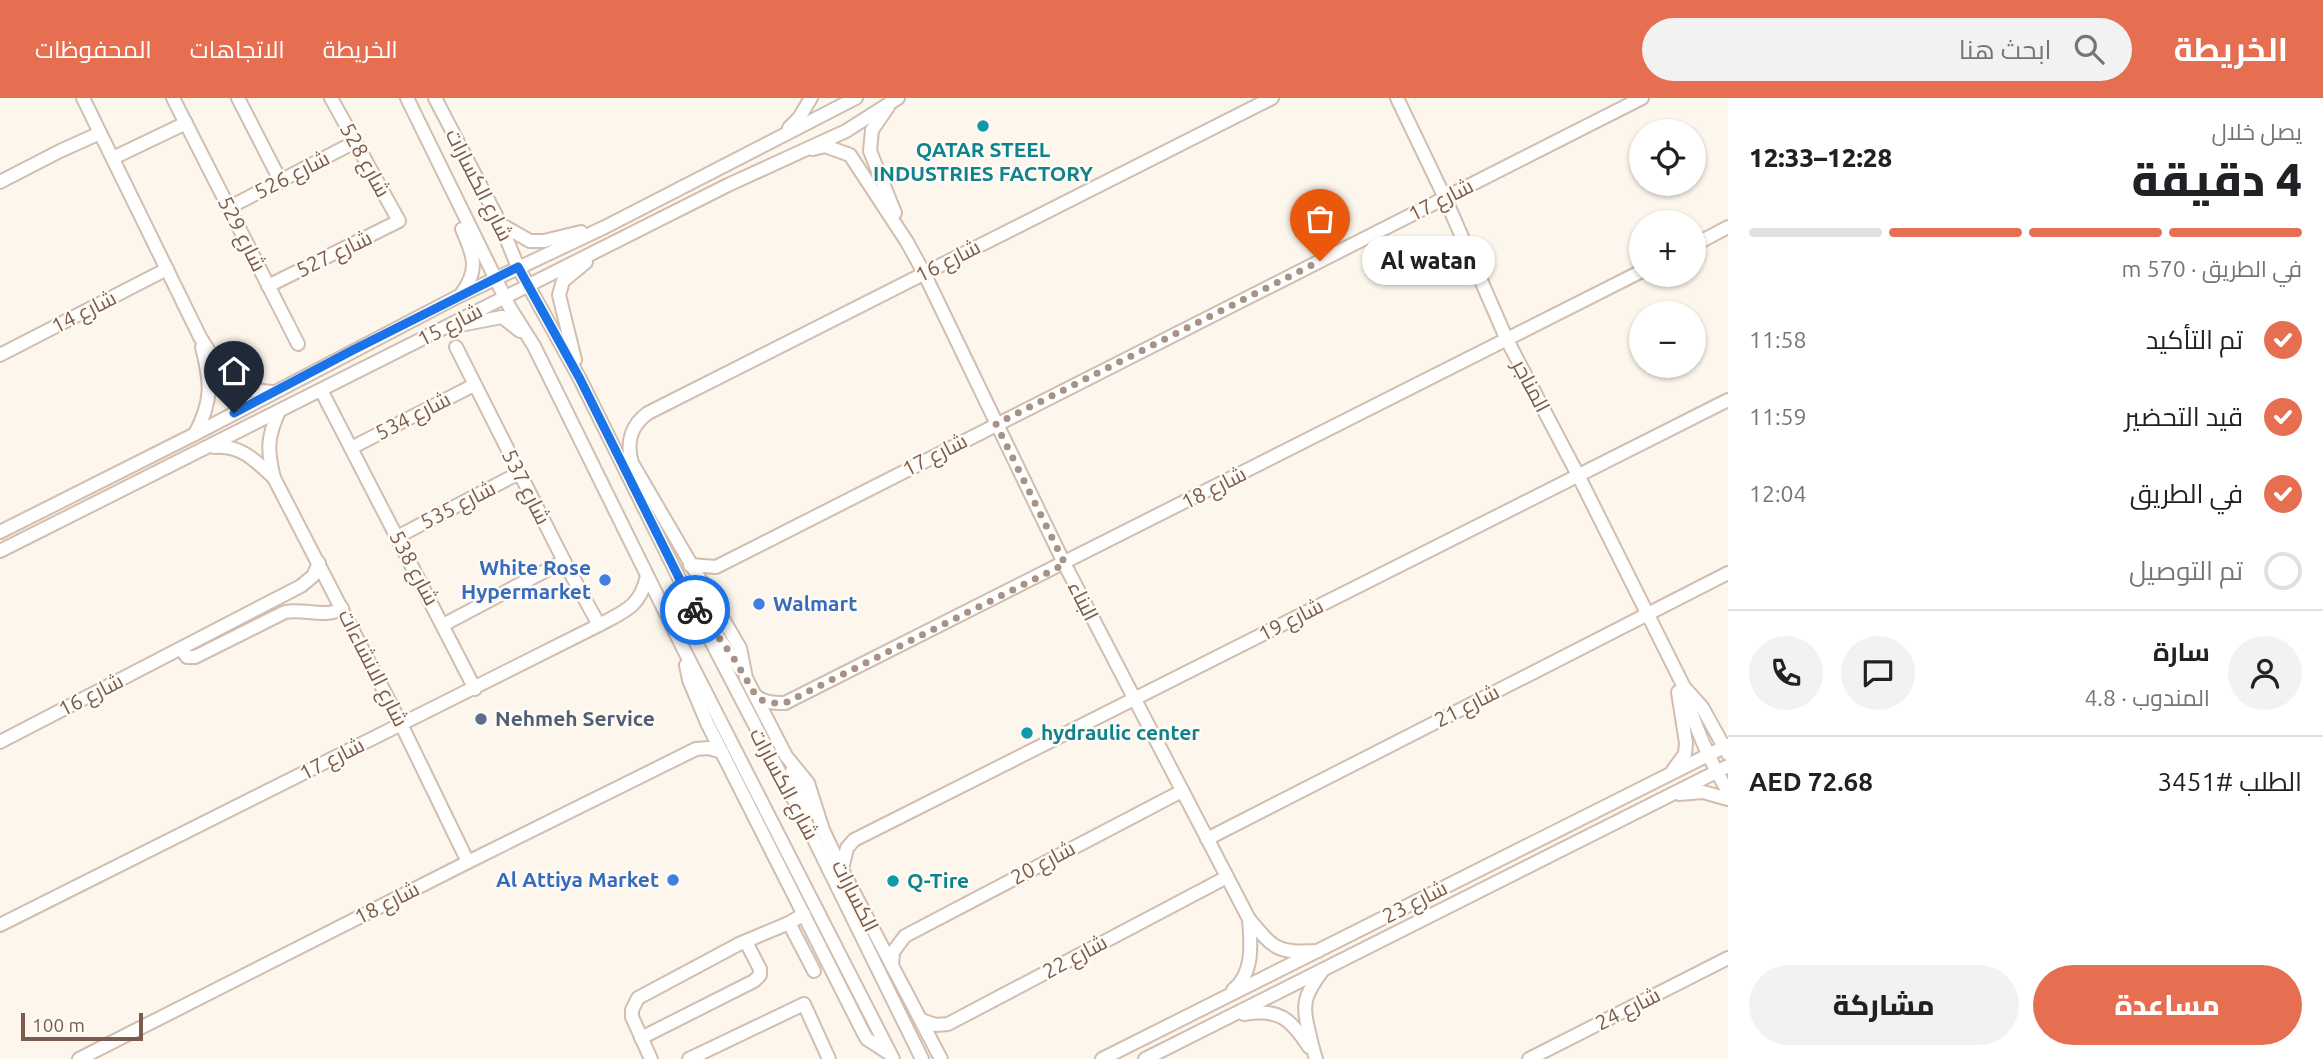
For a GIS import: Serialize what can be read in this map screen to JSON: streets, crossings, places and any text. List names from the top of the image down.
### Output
{
  "streets": {
    "street": [
      "شارع 528",
      "شارع 526",
      "شارع الكسارات",
      "شارع 17",
      "شارع 529",
      "شارع 527",
      "شارع 16",
      "شارع 14",
      "شارع 15",
      "المناجر",
      "شارع 534",
      "شارع 537",
      "شارع 18",
      "شارع 535",
      "شارع 538",
      "البناء",
      "شارع 19",
      "شارع الانشاءات",
      "شارع 21",
      "شارع 20",
      "الكسارات",
      "شارع 23",
      "شارع 22",
      "شارع 24"
    ]
  },
  "crossings": [
    ["شارع 528", "شارع 526"],
    ["شارع 528", "شارع 527"],
    ["شارع 526", "شارع 529"],
    ["شارع الكسارات", "شارع 17"],
    ["شارع الكسارات", "شارع 15"],
    ["شارع 17", "المناجر"],
    ["شارع 17", "شارع 537"],
    ["شارع 17", "شارع 538"],
    ["شارع 17", "البناء"],
    ["شارع 17", "شارع الانشاءات"],
    ["شارع 529", "شارع 527"],
    ["شارع 16", "البناء"],
    ["شارع 16", "شارع الانشاءات"],
    ["شارع 16", "الكسارات"],
    ["شارع 15", "البناء"],
    ["شارع 15", "شارع الانشاءات"],
    ["المناجر", "شارع 18"],
    ["المناجر", "شارع 19"],
    ["المناجر", "شارع 21"],
    ["المناجر", "شارع 23"],
    ["شارع 534", "شارع 537"],
    ["شارع 534", "شارع 538"],
    ["شارع 537", "شارع 535"],
    ["شارع 18", "البناء"],
    ["شارع 18", "شارع الانشاءات"],
    ["شارع 535", "شارع 538"],
    ["البناء", "شارع 19"],
    ["البناء", "شارع 21"],
    ["البناء", "شارع 20"],
    ["البناء", "شارع 23"],
    ["البناء", "شارع 22"],
    ["الكسارات", "شارع 22"]
  ],
  "places": [
    "QATAR STEEL INDUSTRIES FACTORY",
    "Al watan",
    "White Rose Hypermarket",
    "Walmart",
    "Nehmeh Service",
    "hydraulic center",
    "Al Attiya Market",
    "Q-Tire"
  ],
  "scale_bar": "100 m",
  "page": {
    "header": "الخريطة",
    "search": "ابحث هنا",
    "nav": ["الخريطة", "الاتجاهات", "المحفوظات"],
    "heading": ["4 دقيقة", "يصل خلال", "12:28–12:33"],
    "panel": [
      "سارة",
      "المندوب · 4.8",
      "الطلب #3451",
      "AED 72.68"
    ],
    "map_buttons": ["+", "−"],
    "bar": "في الطريق · 570 m",
    "bubble": "Al watan",
    "list": [
      ["تم التأكيد", "11:58"],
      ["قيد التحضير", "11:59"],
      ["في الطريق", "12:04"],
      "تم التوصيل"
    ],
    "buttons": ["مساعدة", "مشاركة"],
    "scale": "100 m"
  }
}
